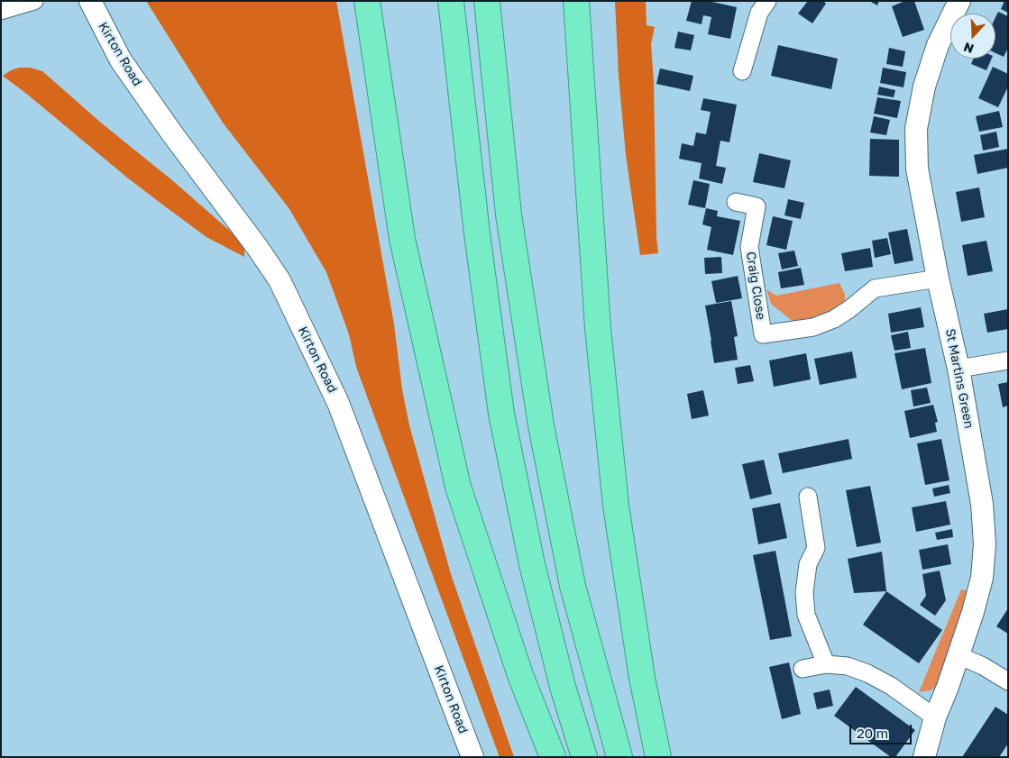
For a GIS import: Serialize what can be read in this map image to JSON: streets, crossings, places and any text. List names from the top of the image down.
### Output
{
  "streets": {
    "street": ["Kirton Road", "Craig Close", "St Martins Green"]
  },
  "crossings": [
    ["Craig Close", "St Martins Green"]
  ],
  "scale_bar": "20 m",
  "north": "bottom"
}
